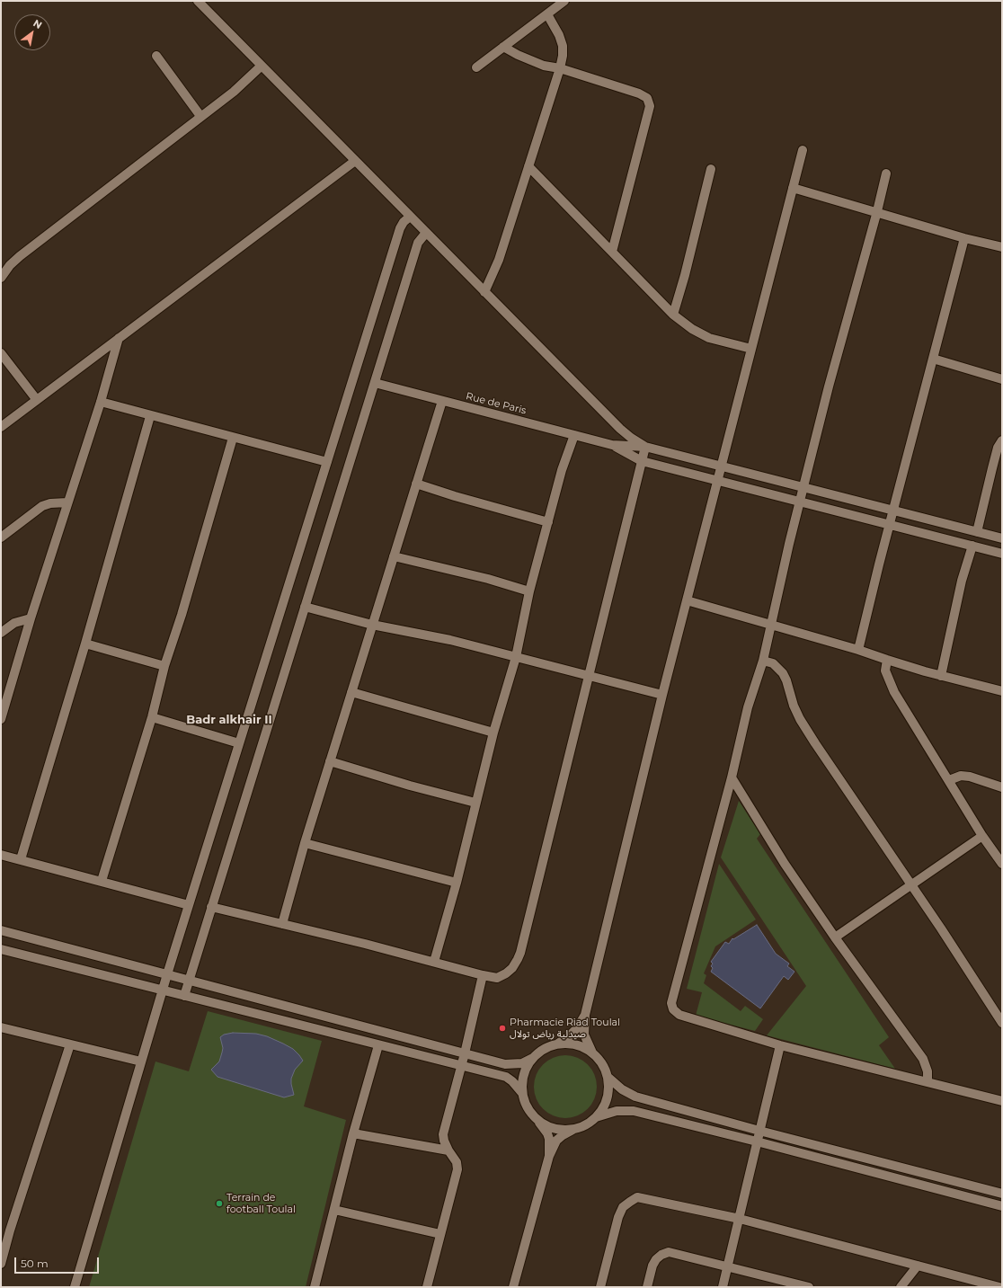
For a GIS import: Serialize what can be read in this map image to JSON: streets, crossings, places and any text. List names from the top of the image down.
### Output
{
  "streets": {
    "street": ["Rue de Paris"]
  },
  "districts": ["Badr alkhair II"],
  "places": ["Pharmacie Riad Toulal صيدلية رياض تولال", "Terrain de football Toulal"],
  "scale_bar": "50 m",
  "north": "top right"
}
